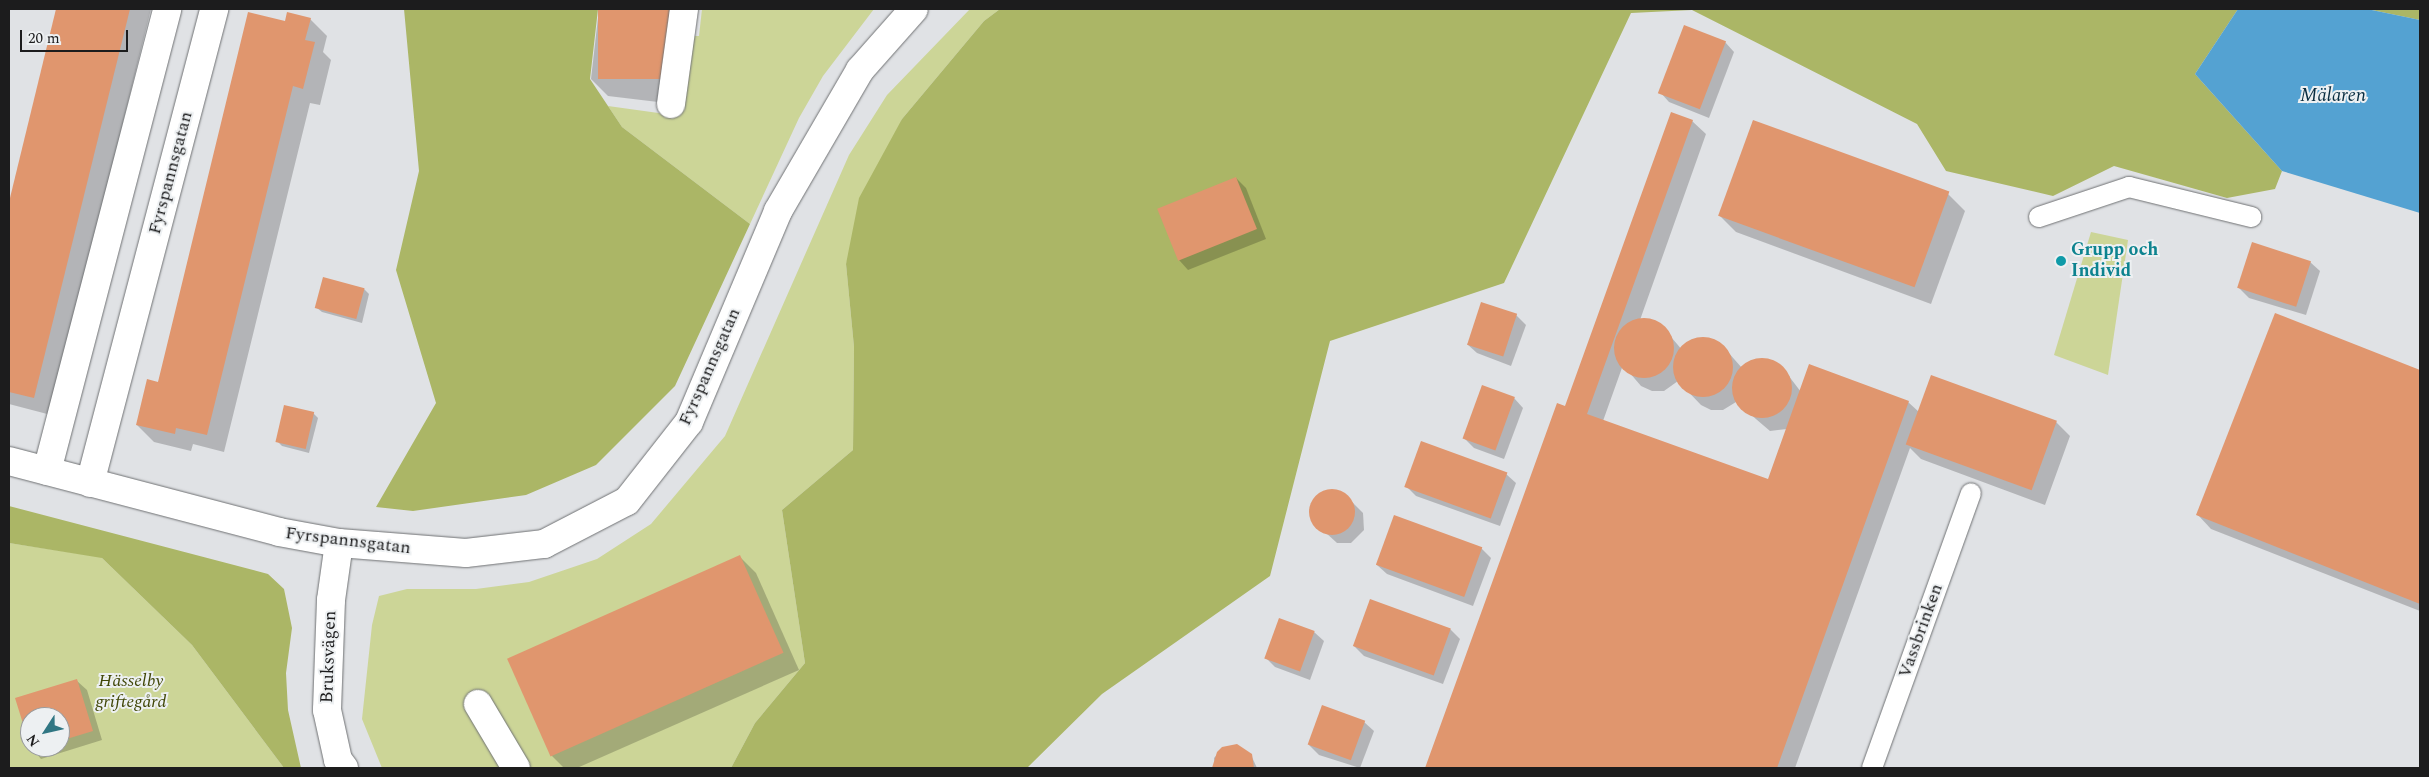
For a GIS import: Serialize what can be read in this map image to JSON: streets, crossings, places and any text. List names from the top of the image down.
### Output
{
  "streets": {
    "street": ["Fyrspannsgatan", "Bruksvägen"],
    "lane": ["Vassbrinken"]
  },
  "crossings": [
    ["Fyrspannsgatan", "Bruksvägen"]
  ],
  "water": ["Mälaren"],
  "parks": ["Hässelby griftegård"],
  "places": ["Grupp och Individ"],
  "scale_bar": "20 m",
  "north": "bottom left"
}
